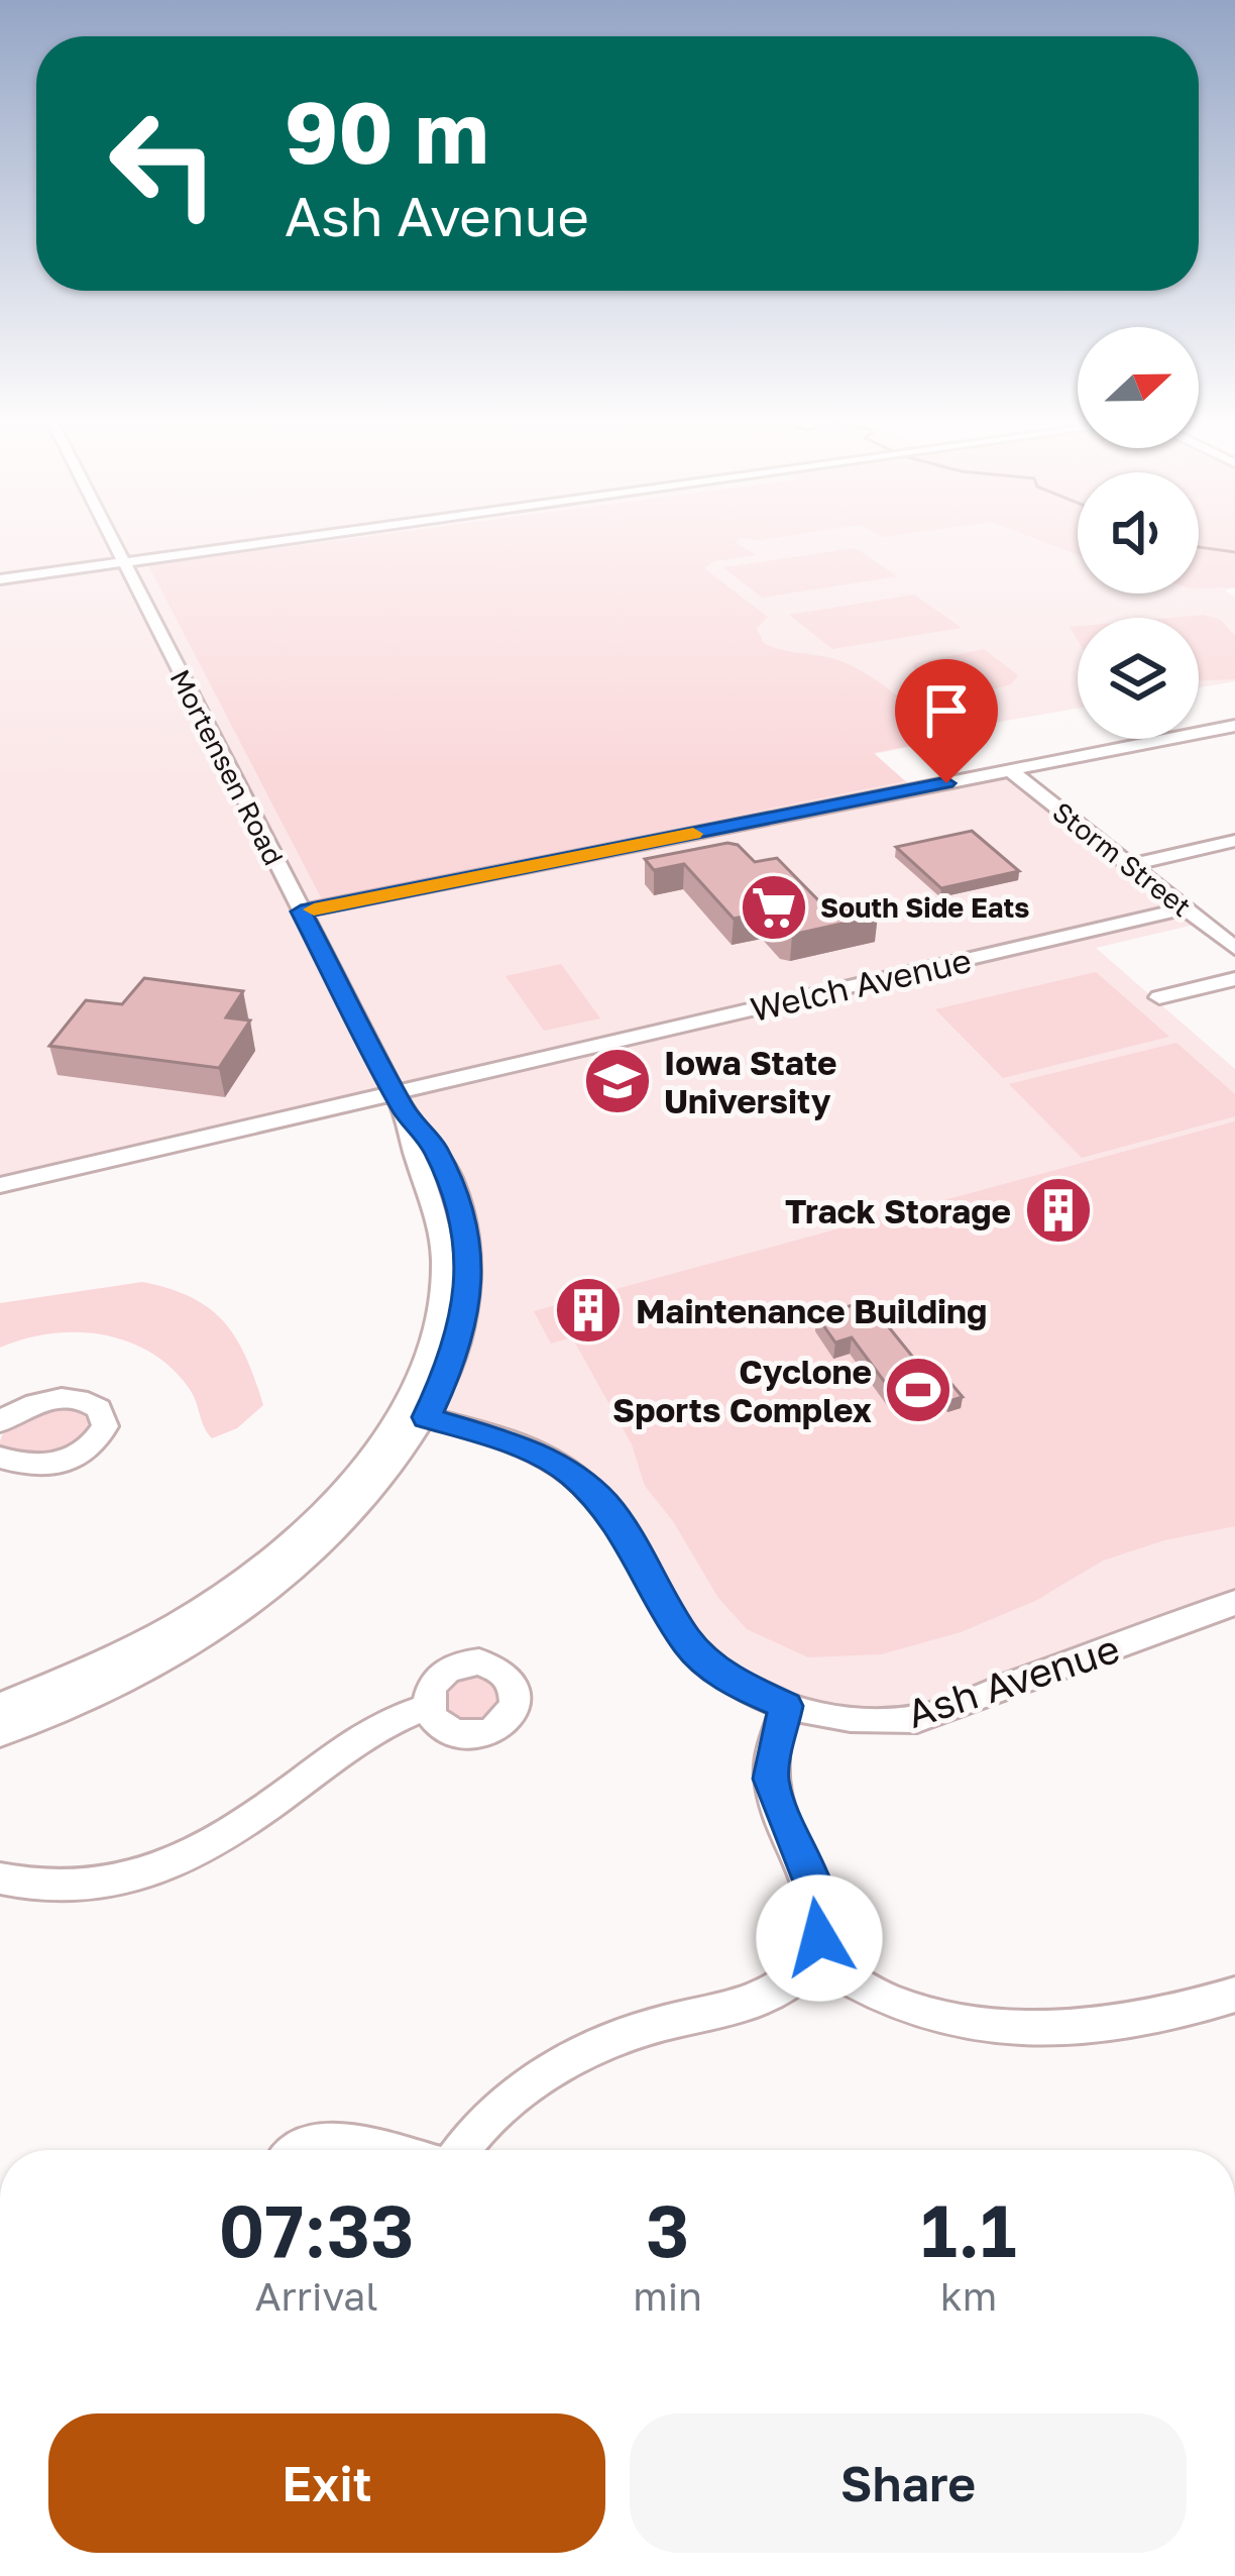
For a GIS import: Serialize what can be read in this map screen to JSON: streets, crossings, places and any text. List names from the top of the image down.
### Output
{
  "streets": {
    "street": [
      "Mortensen Road",
      "Storm Street",
      "Welch Avenue",
      "Ash Avenue"
    ]
  },
  "crossings": [
    ["Mortensen Road", "Welch Avenue"],
    ["Mortensen Road", "Ash Avenue"],
    ["Storm Street", "Welch Avenue"]
  ],
  "places": {
    "supermarket": ["South Side Eats"],
    "school or university": ["Iowa State University"],
    "building": ["Track Storage", "Maintenance Building"],
    "sports": ["Cyclone Sports Complex"]
  },
  "north": "right",
  "page": {
    "turn": ["90 m", "Ash Avenue"],
    "eta": [
      "07:33",
      "Arrival",
      "3",
      "min",
      "1.1",
      "km"
    ],
    "buttons": ["Exit", "Share"]
  }
}
